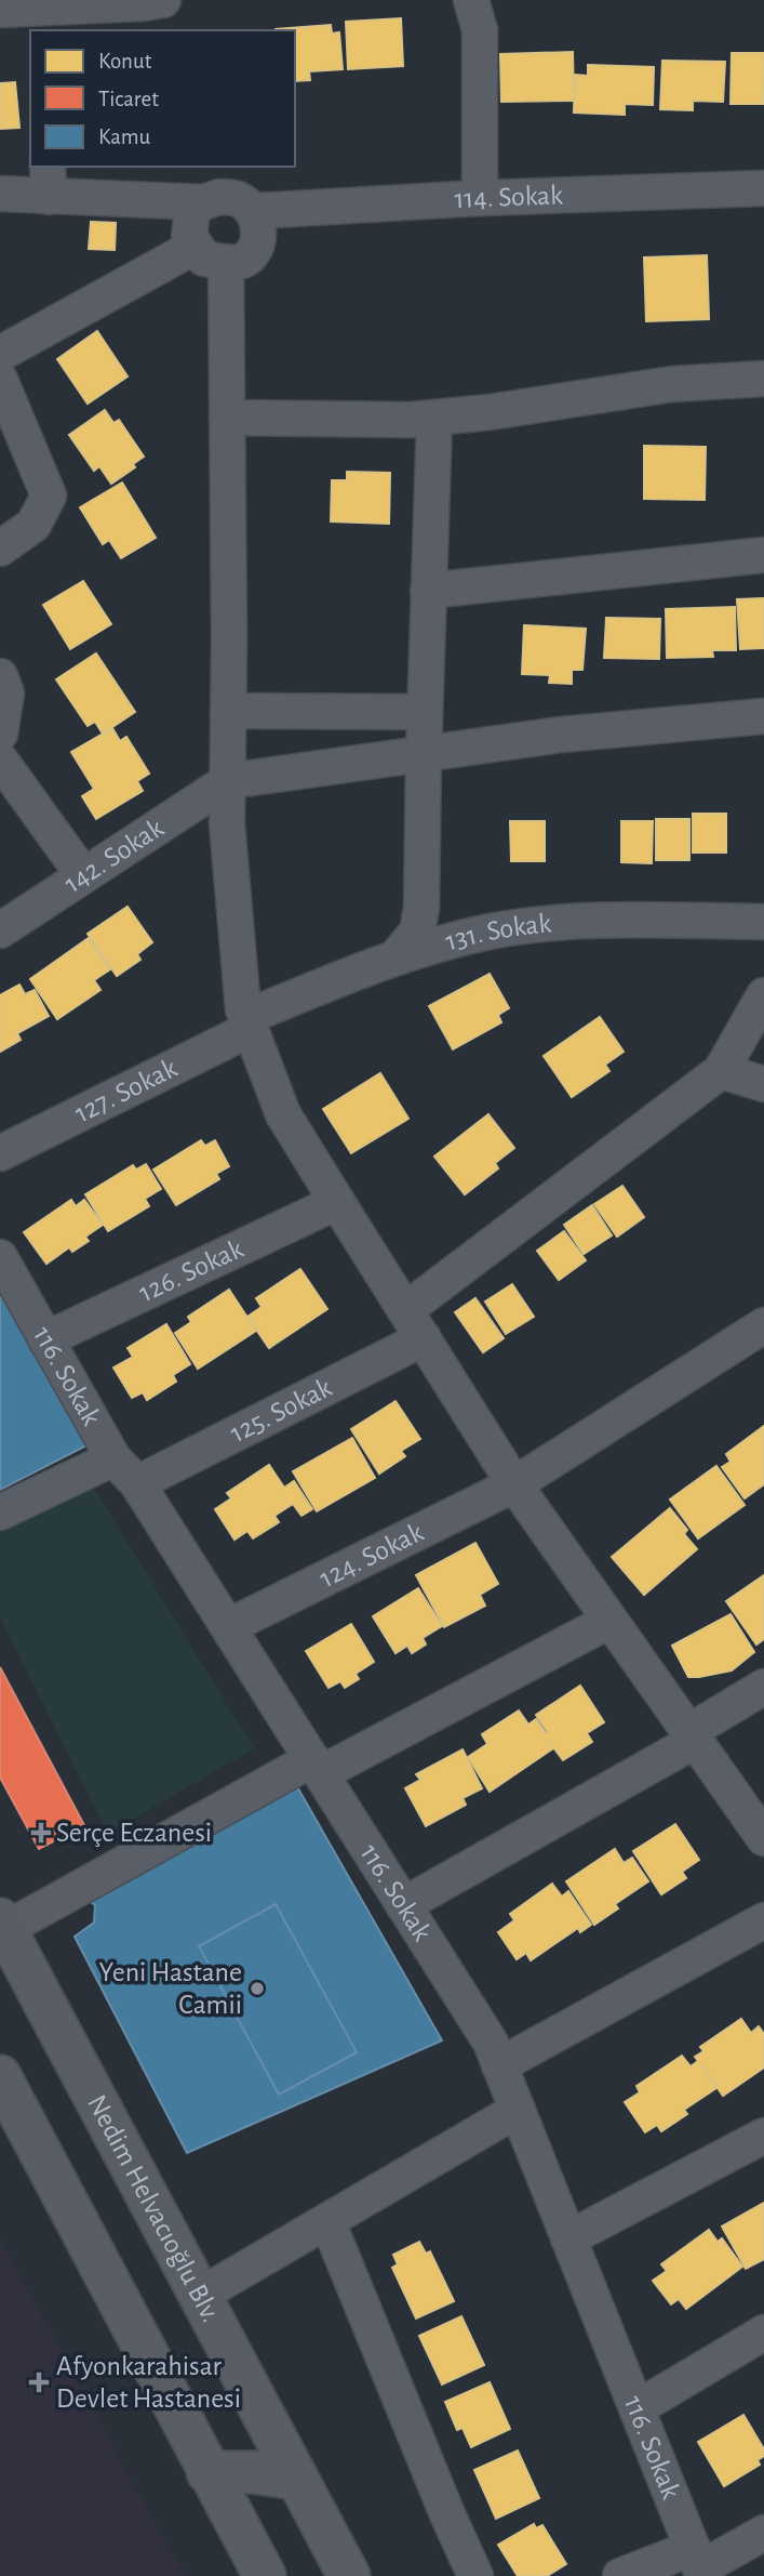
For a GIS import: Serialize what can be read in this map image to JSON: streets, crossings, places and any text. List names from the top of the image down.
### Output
{
  "streets": {
    "main road": ["Nedim Helvacıoğlu Blv."],
    "street": [
      "114. Sokak",
      "142. Sokak",
      "131. Sokak",
      "127. Sokak",
      "126. Sokak",
      "116. Sokak",
      "125. Sokak",
      "124. Sokak"
    ]
  },
  "crossings": [
    ["131. Sokak", "127. Sokak"],
    ["126. Sokak", "116. Sokak"],
    ["116. Sokak", "125. Sokak"],
    ["116. Sokak", "124. Sokak"]
  ],
  "places": {
    "health": ["Serçe Eczanesi", "Afyonkarahisar Devlet Hastanesi"],
    "other": ["Yeni Hastane Camii"]
  },
  "legend": ["Konut", "Ticaret", "Kamu"]
}
